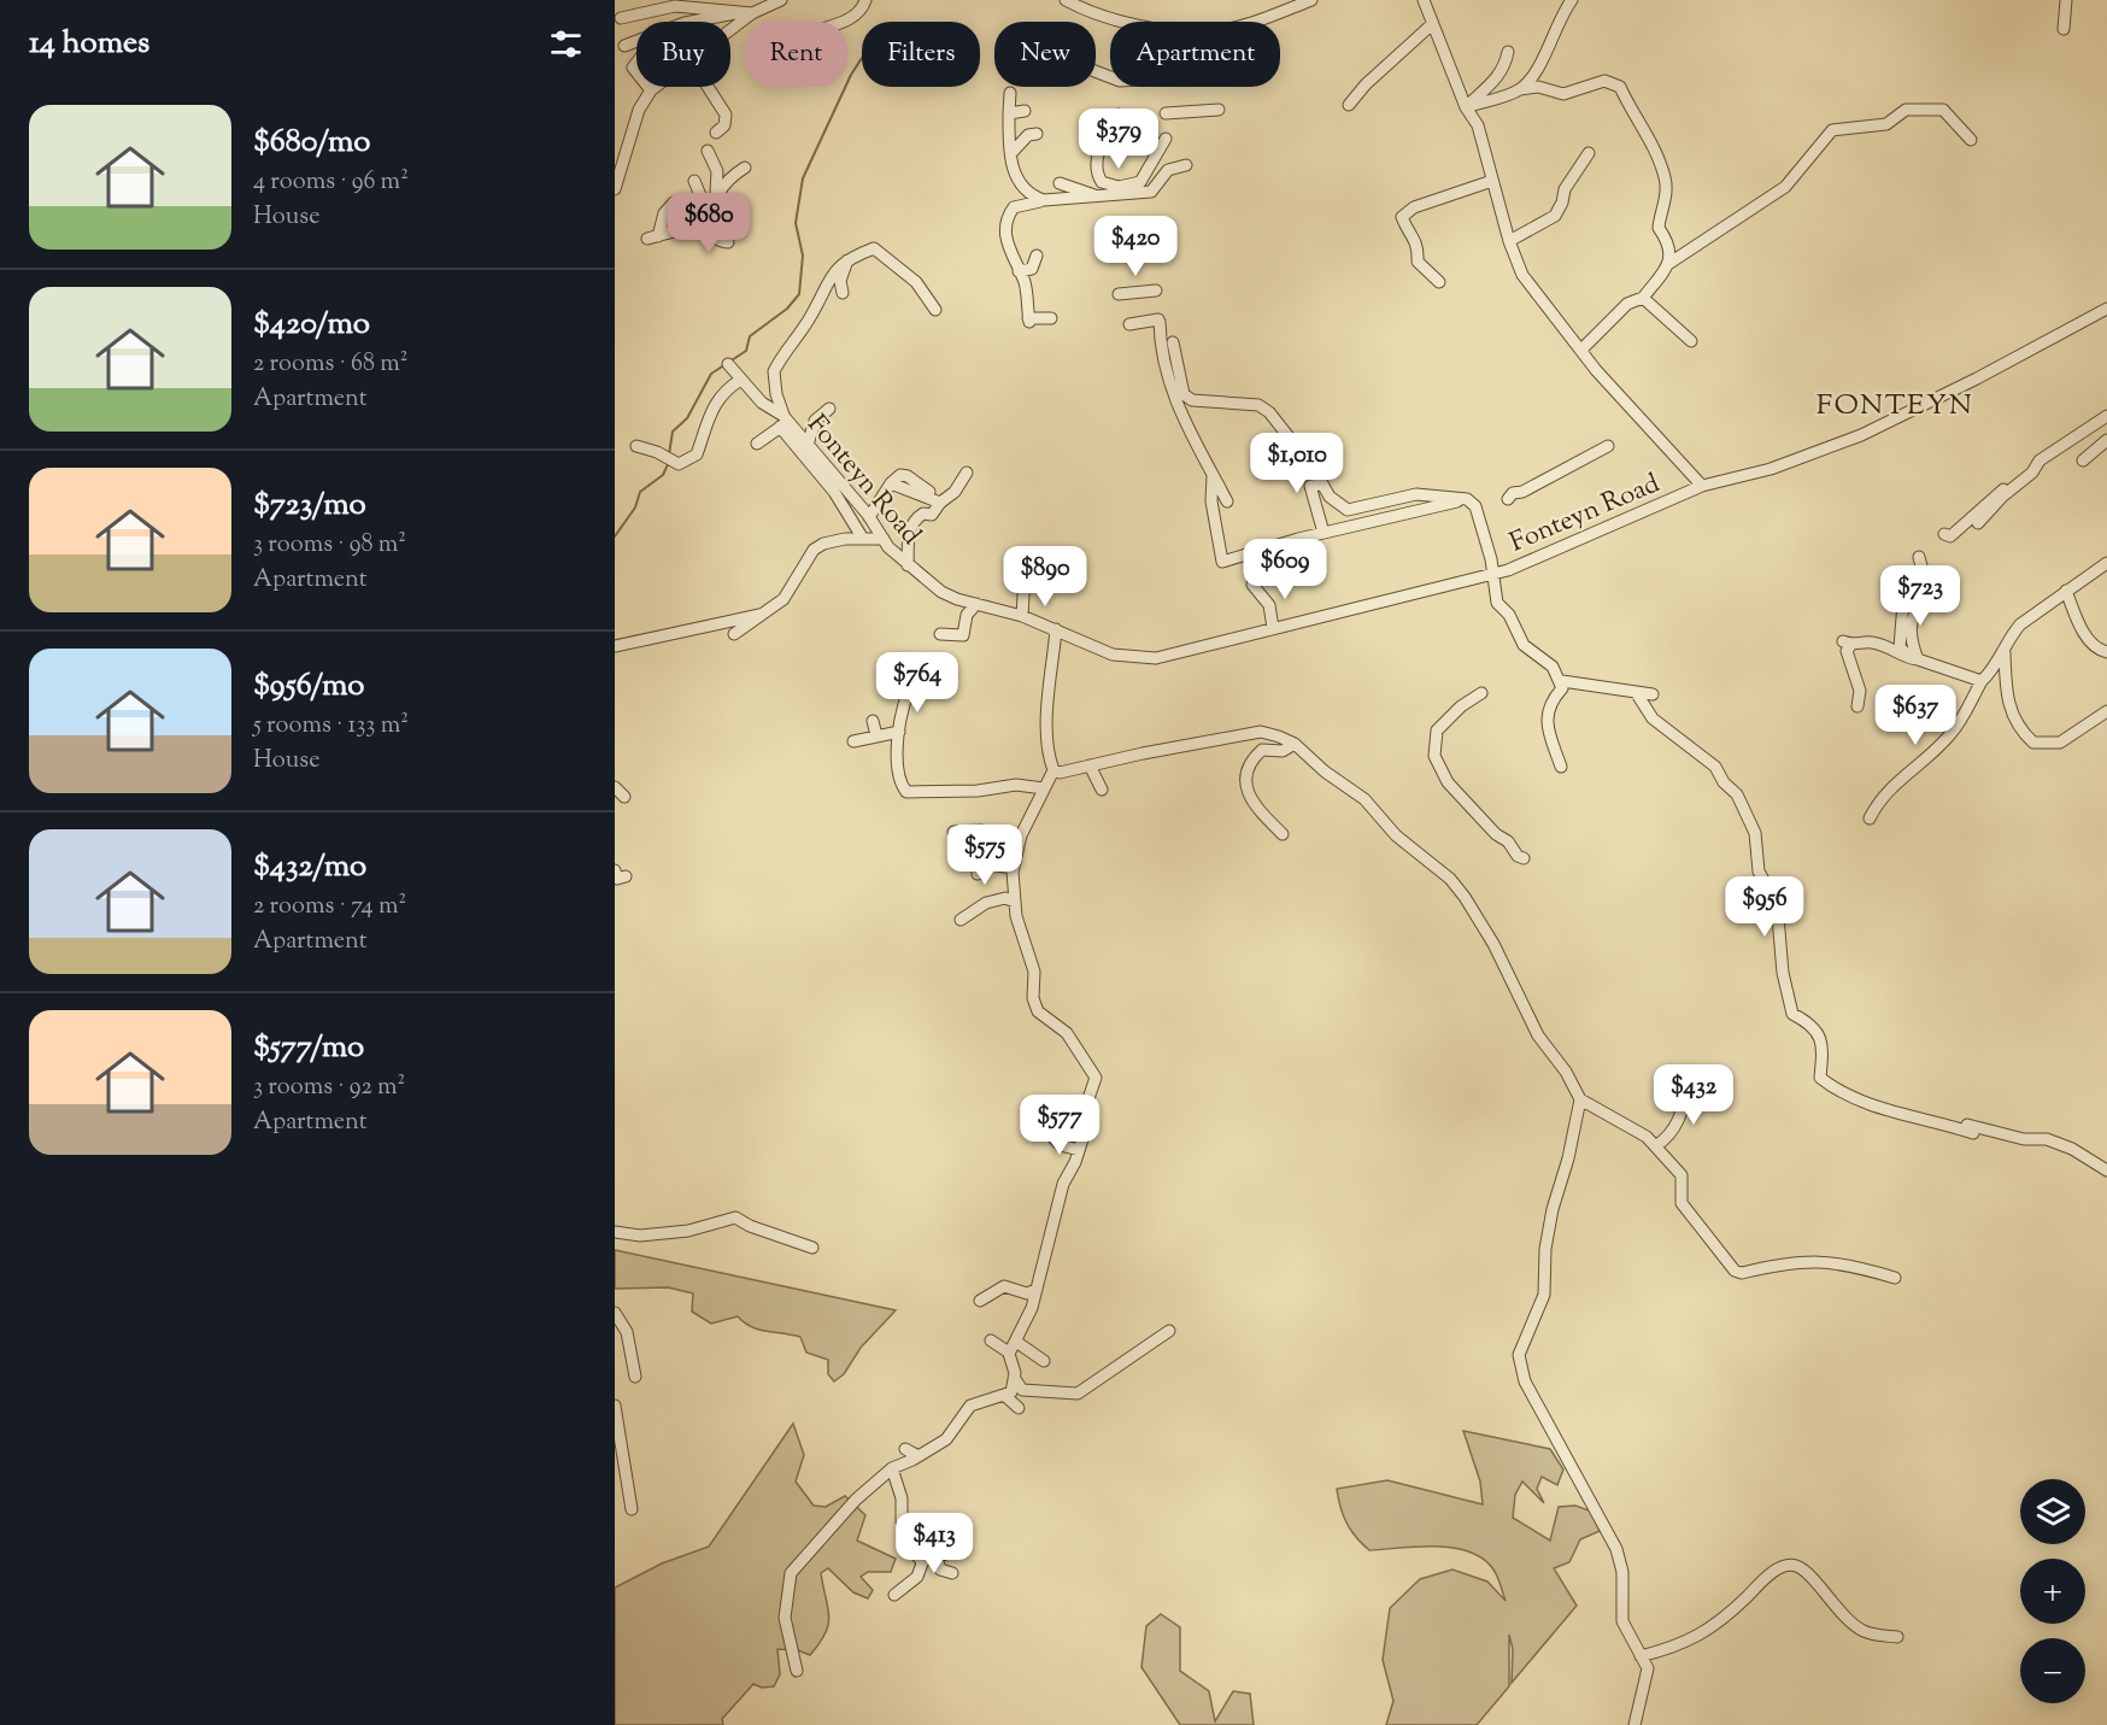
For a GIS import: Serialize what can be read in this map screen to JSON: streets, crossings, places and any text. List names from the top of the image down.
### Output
{
  "streets": {
    "street": ["Fonteyn Road"]
  },
  "districts": ["FONTEYN"],
  "page": {
    "heading": "14 homes",
    "chip": [
      "Buy",
      "Rent",
      "Filters",
      "New",
      "Apartment"
    ],
    "list": [
      {
        "name": "$680/mo",
        "note": "4 rooms · 96 m² · House"
      },
      {
        "name": "$420/mo",
        "note": "2 rooms · 68 m² · Apartment"
      },
      {
        "name": "$723/mo",
        "note": "3 rooms · 98 m² · Apartment"
      },
      {
        "name": "$956/mo",
        "note": "5 rooms · 133 m² · House"
      },
      {
        "name": "$432/mo",
        "note": "2 rooms · 74 m² · Apartment"
      },
      {
        "name": "$577/mo",
        "note": "3 rooms · 92 m² · Apartment"
      }
    ],
    "price": [
      "$379",
      "$680",
      "$420",
      "$1,010",
      "$609",
      "$890",
      "$723",
      "$764",
      "$637",
      "$575",
      "$956",
      "$432",
      "$577",
      "$413"
    ],
    "map_buttons": ["+", "−"]
  }
}
